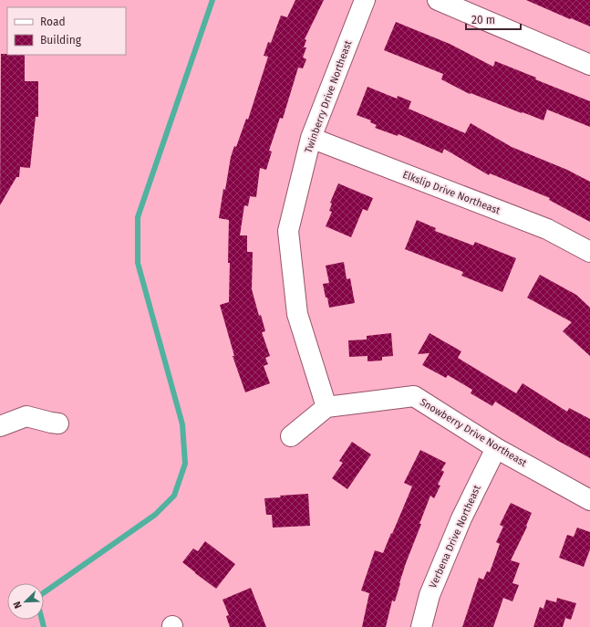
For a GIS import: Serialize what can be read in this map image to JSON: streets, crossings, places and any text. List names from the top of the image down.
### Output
{
  "streets": {
    "street": [
      "Twinberry Drive Northeast",
      "Elkslip Drive Northeast",
      "Snowberry Drive Northeast",
      "Verbena Drive Northeast"
    ]
  },
  "crossings": [
    ["Twinberry Drive Northeast", "Elkslip Drive Northeast"],
    ["Twinberry Drive Northeast", "Snowberry Drive Northeast"],
    ["Snowberry Drive Northeast", "Verbena Drive Northeast"]
  ],
  "legend": ["Road", "Building"],
  "scale_bar": "20 m",
  "north": "bottom left"
}
